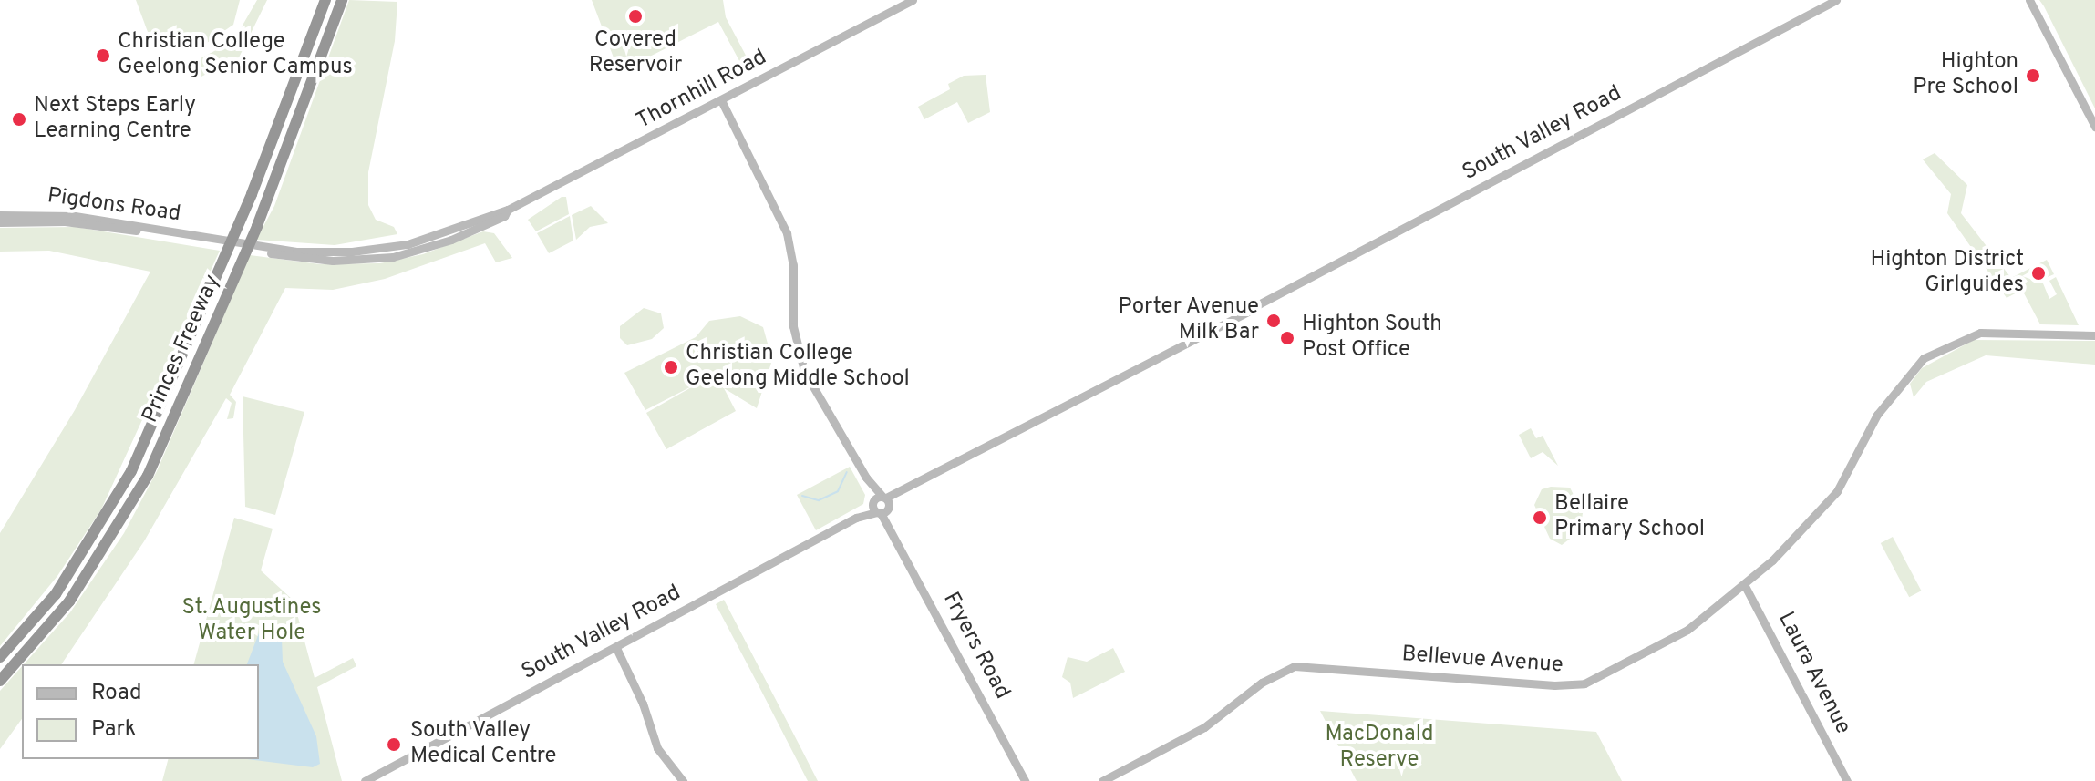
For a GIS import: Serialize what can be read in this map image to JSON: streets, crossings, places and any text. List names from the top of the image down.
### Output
{
  "streets": {
    "highway": ["Princes Freeway"],
    "street": [
      "Thornhill Road",
      "South Valley Road",
      "Pigdons Road",
      "Fryers Road",
      "Bellevue Avenue",
      "Laura Avenue"
    ]
  },
  "crossings": [
    ["Thornhill Road", "Pigdons Road"],
    ["Thornhill Road", "Fryers Road"],
    ["South Valley Road", "Fryers Road"],
    ["Bellevue Avenue", "Laura Avenue"]
  ],
  "parks": ["St. Augustines Water Hole", "MacDonald Reserve"],
  "places": [
    "Covered Reservoir",
    "Christian College Geelong Senior Campus",
    "Highton Pre School",
    "Next Steps Early Learning Centre",
    "Highton District Girlguides",
    "Porter Avenue Milk Bar",
    "Highton South Post Office",
    "Christian College Geelong Middle School",
    "Bellaire Primary School",
    "South Valley Medical Centre"
  ],
  "legend": ["Road", "Park"]
}
